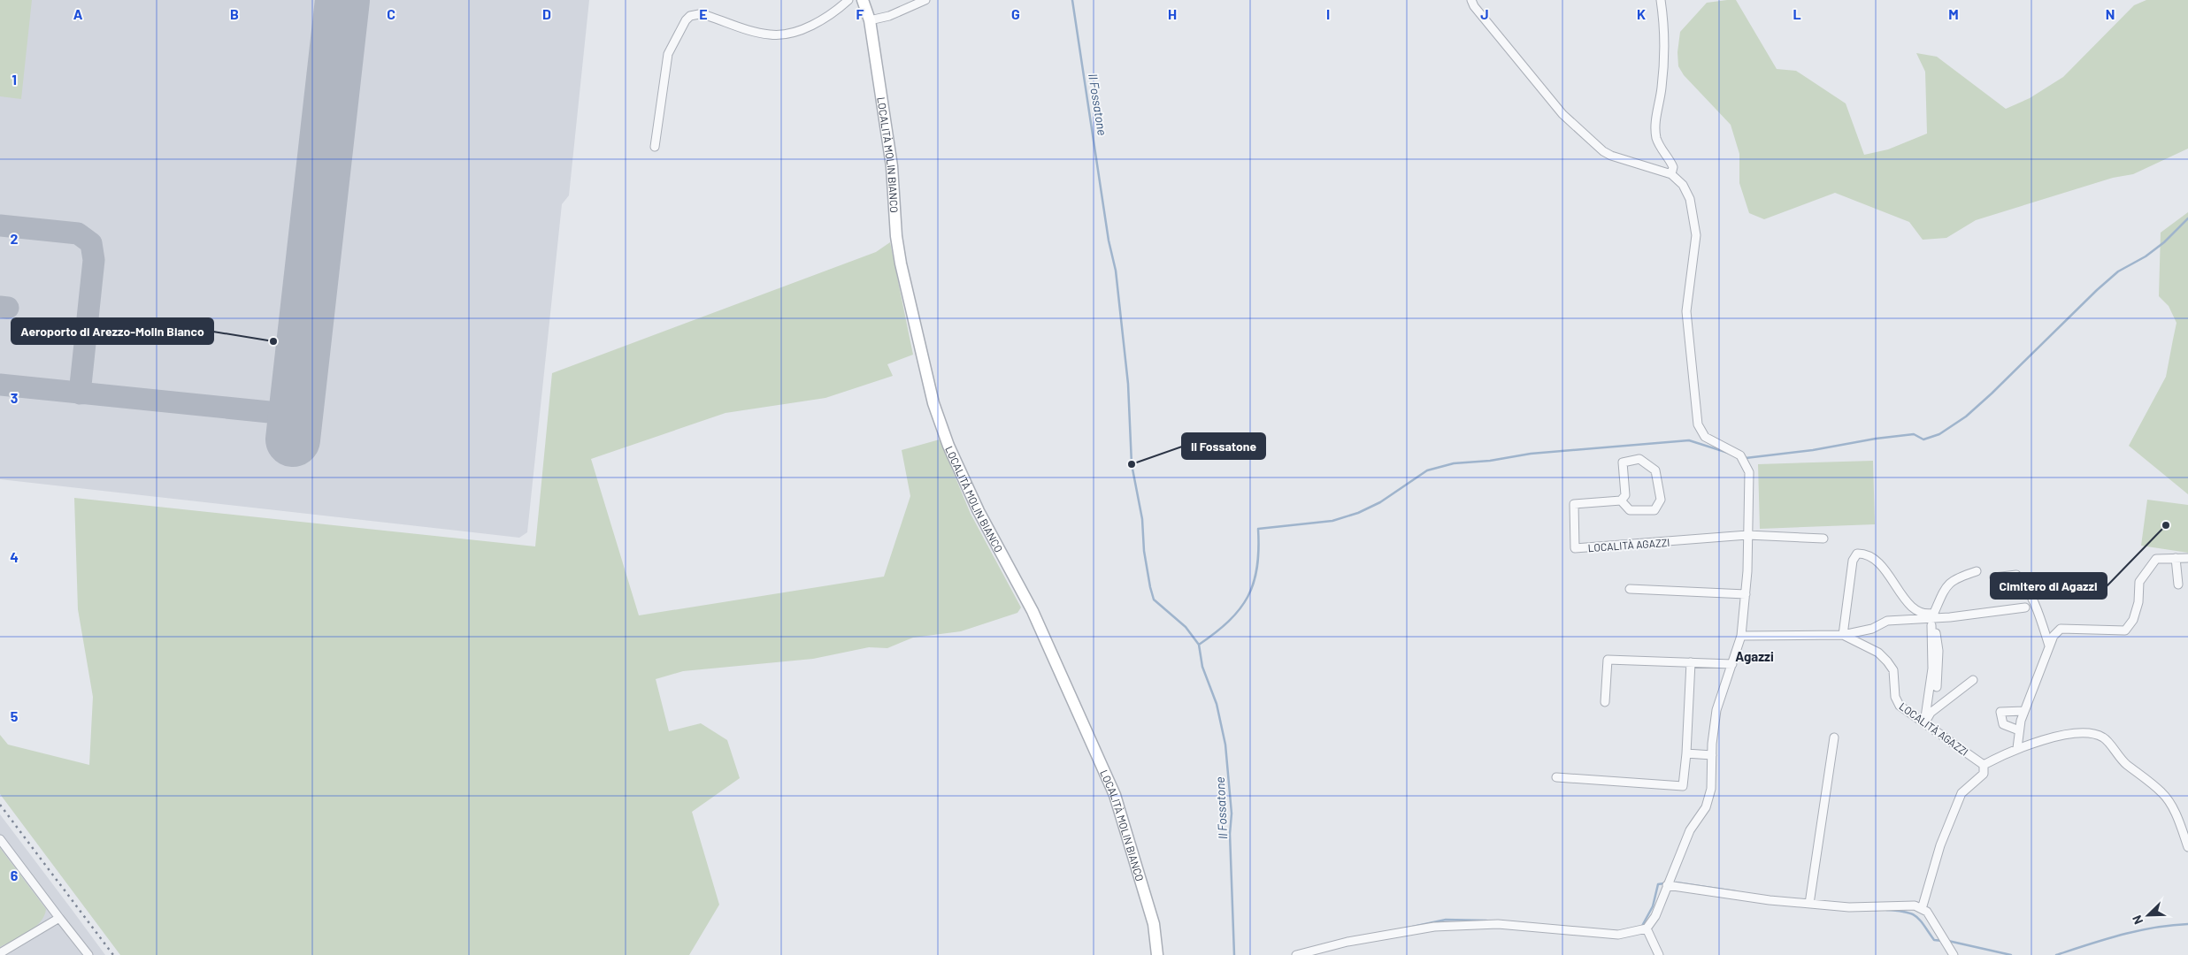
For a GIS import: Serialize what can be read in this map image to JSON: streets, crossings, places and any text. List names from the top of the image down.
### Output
{
  "streets": {
    "street": ["LOCALITÀ MOLIN BIANCO", "LOCALITÀ AGAZZI"]
  },
  "districts": ["Agazzi"],
  "water": ["Il Fossatone"],
  "places": ["Aeroporto di Arezzo-Molin Bianco", "Il Fossatone", "Cimitero di Agazzi"],
  "north": "bottom left",
  "grid": {
    "columns": [
      "A",
      "B",
      "C",
      "D",
      "E",
      "F",
      "G",
      "H",
      "I",
      "J",
      "K",
      "L",
      "M",
      "N"
    ],
    "rows": [
      "1",
      "2",
      "3",
      "4",
      "5",
      "6"
    ]
  }
}
